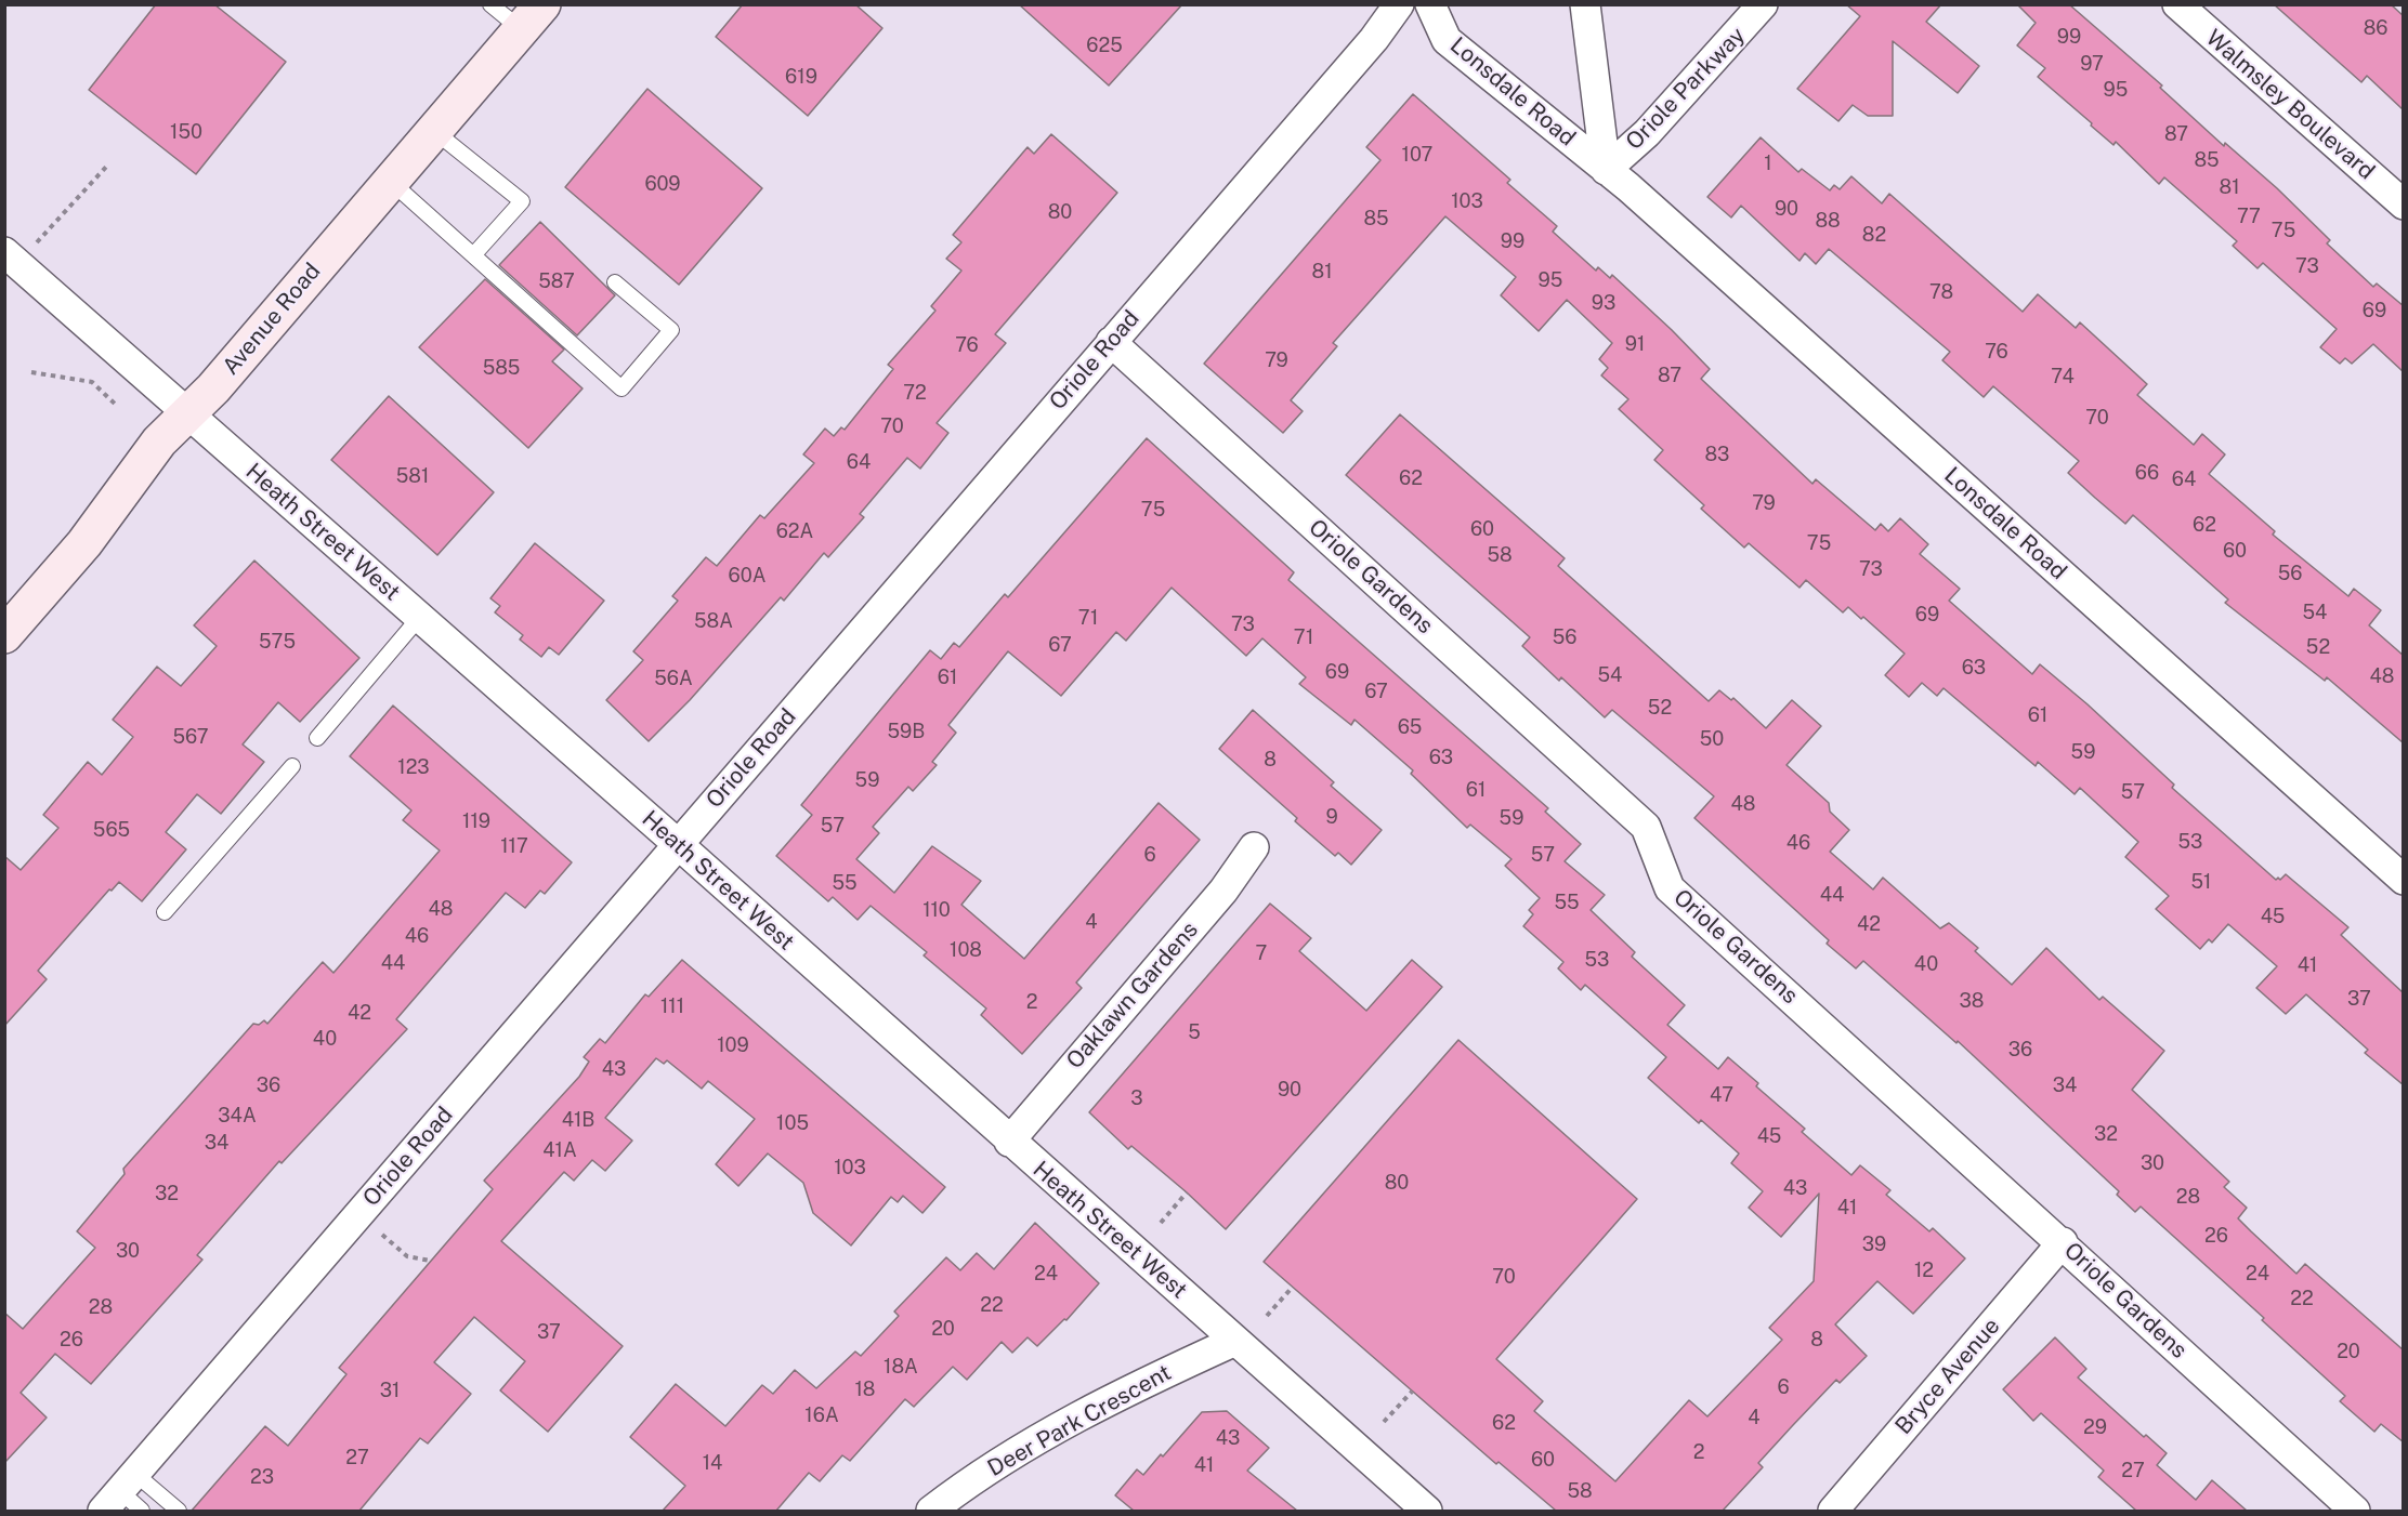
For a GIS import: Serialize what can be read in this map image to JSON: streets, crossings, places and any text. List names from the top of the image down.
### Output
{
  "streets": {
    "main road": ["Avenue Road"],
    "street": [
      "Oriole Parkway",
      "Lonsdale Road",
      "Walmsley Boulevard",
      "Oriole Road",
      "Heath Street West",
      "Oriole Gardens",
      "Oaklawn Gardens",
      "Bryce Avenue",
      "Deer Park Crescent"
    ]
  },
  "crossings": [
    ["Oriole Parkway", "Lonsdale Road"],
    ["Avenue Road", "Heath Street West"],
    ["Oriole Road", "Heath Street West"],
    ["Oriole Road", "Oriole Gardens"],
    ["Heath Street West", "Oaklawn Gardens"],
    ["Heath Street West", "Deer Park Crescent"],
    ["Oriole Gardens", "Bryce Avenue"]
  ],
  "house_numbers": [
    "86",
    "99",
    "625",
    "97",
    "619",
    "95",
    "150",
    "87",
    "107",
    "85",
    "1",
    "609",
    "81",
    "103",
    "90",
    "80",
    "77",
    "85",
    "88",
    "75",
    "82",
    "99",
    "73",
    "81",
    "95",
    "587",
    "78",
    "93",
    "69",
    "91",
    "76",
    "76",
    "79",
    "585",
    "87",
    "74",
    "72",
    "70",
    "70",
    "83",
    "64",
    "66",
    "581",
    "62",
    "64",
    "79",
    "75",
    "62",
    "60",
    "62A",
    "75",
    "60",
    "58",
    "73",
    "56",
    "60A",
    "54",
    "69",
    "71",
    "58A",
    "73",
    "71",
    "56",
    "575",
    "67",
    "52",
    "63",
    "69",
    "54",
    "48",
    "61",
    "56A",
    "67",
    "52",
    "61",
    "65",
    "59B",
    "567",
    "50",
    "59",
    "63",
    "8",
    "123",
    "59",
    "61",
    "57",
    "48",
    "9",
    "59",
    "119",
    "57",
    "565",
    "53",
    "46",
    "117",
    "6",
    "57",
    "51",
    "55",
    "44",
    "55",
    "48",
    "110",
    "45",
    "4",
    "42",
    "46",
    "108",
    "7",
    "53",
    "44",
    "40",
    "41",
    "37",
    "38",
    "2",
    "111",
    "42",
    "5",
    "40",
    "109",
    "36",
    "43",
    "36",
    "34",
    "90",
    "47",
    "3",
    "34A",
    "41B",
    "105",
    "32",
    "45",
    "34",
    "41A",
    "30",
    "103",
    "80",
    "43",
    "32",
    "28",
    "41",
    "26",
    "39",
    "30",
    "12",
    "24",
    "24",
    "70",
    "22",
    "22",
    "28",
    "20",
    "37",
    "26",
    "8",
    "20",
    "18A",
    "6",
    "18",
    "31",
    "16A",
    "4",
    "62",
    "29",
    "43",
    "2",
    "27",
    "60",
    "14",
    "41",
    "27",
    "23",
    "58"
  ]
}
